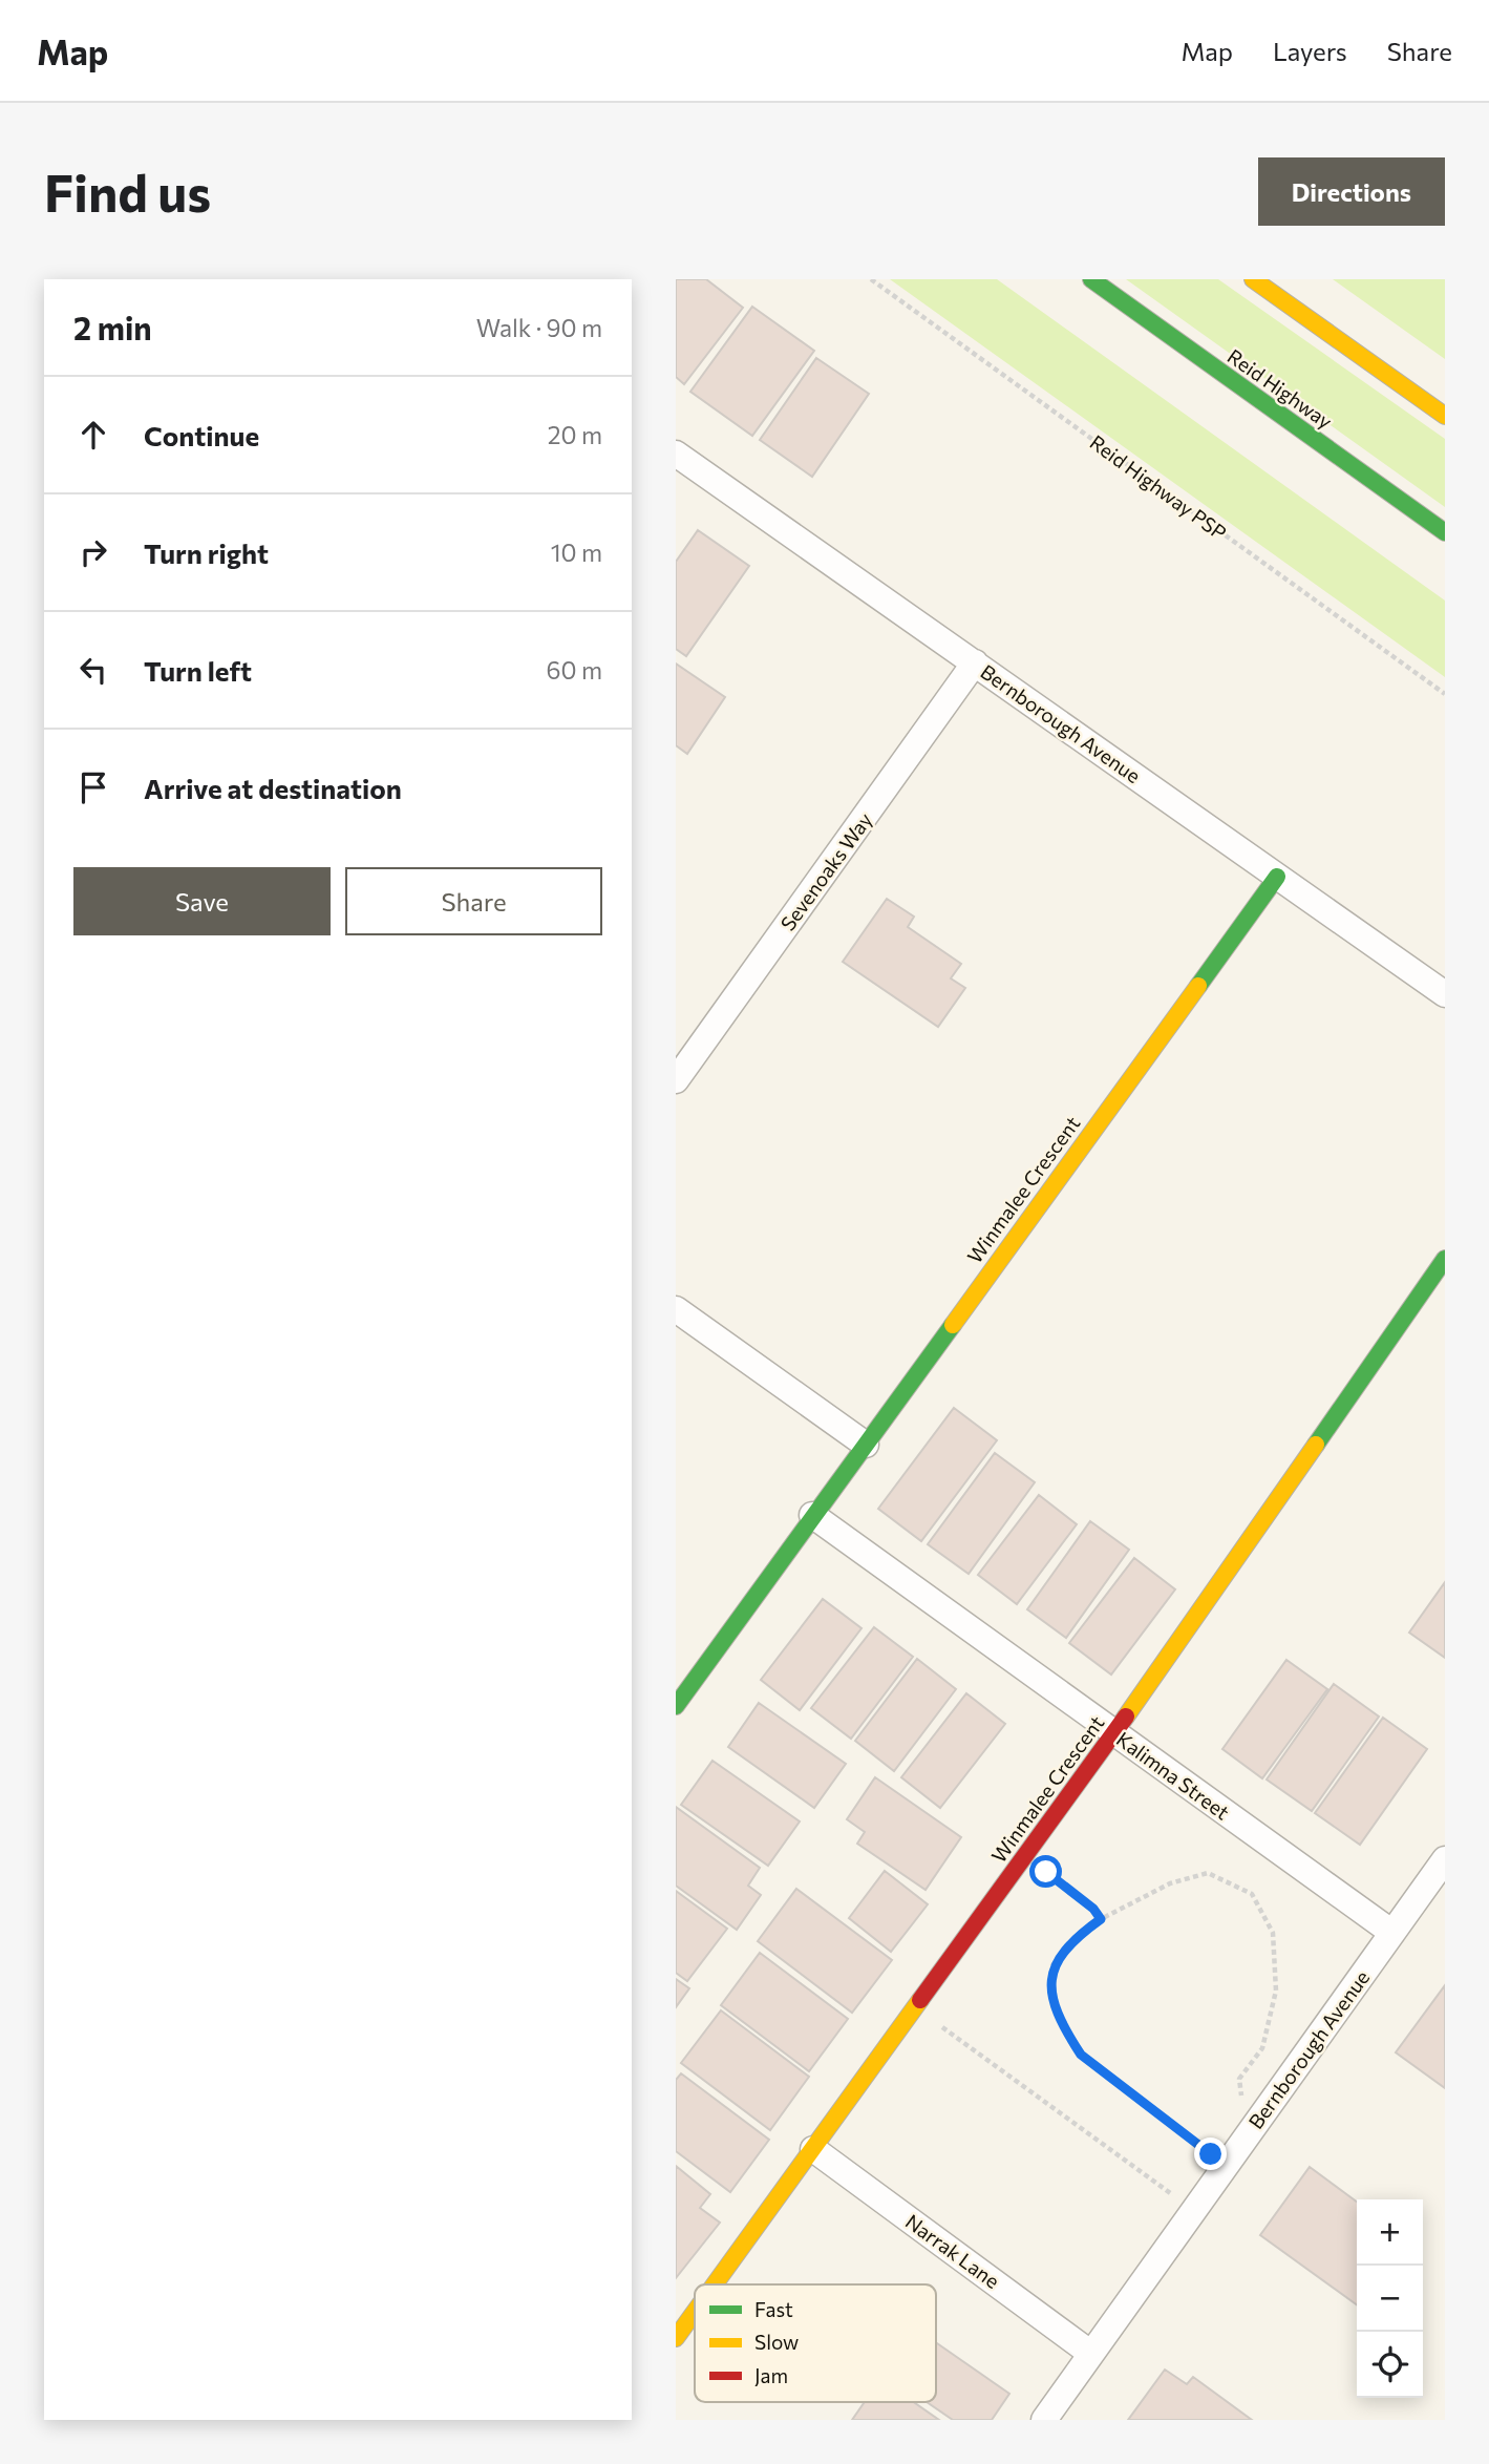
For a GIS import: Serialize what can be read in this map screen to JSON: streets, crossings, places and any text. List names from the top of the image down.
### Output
{
  "streets": {
    "main road": ["Reid Highway", "Winmalee Crescent"],
    "street": [
      "Bernborough Avenue",
      "Sevenoaks Way",
      "Kalimna Street",
      "Narrak Lane"
    ],
    "path": ["Reid Highway PSP"]
  },
  "crossings": [
    ["Bernborough Avenue", "Sevenoaks Way"],
    ["Bernborough Avenue", "Winmalee Crescent"],
    ["Bernborough Avenue", "Kalimna Street"],
    ["Bernborough Avenue", "Narrak Lane"],
    ["Winmalee Crescent", "Kalimna Street"],
    ["Winmalee Crescent", "Narrak Lane"]
  ],
  "legend": ["Fast", "Slow", "Jam"],
  "page": {
    "header": "Map",
    "nav": ["Map", "Layers", "Share"],
    "buttons": [
      "Directions",
      ["Save", "Share"]
    ],
    "title": "Find us",
    "heading": ["2 min", "Walk · 90 m"],
    "list": [
      ["Continue", "20 m"],
      ["Turn right", "10 m"],
      ["Turn left", "60 m"],
      "Arrive at destination"
    ],
    "map_buttons": ["+", "−"]
  }
}
